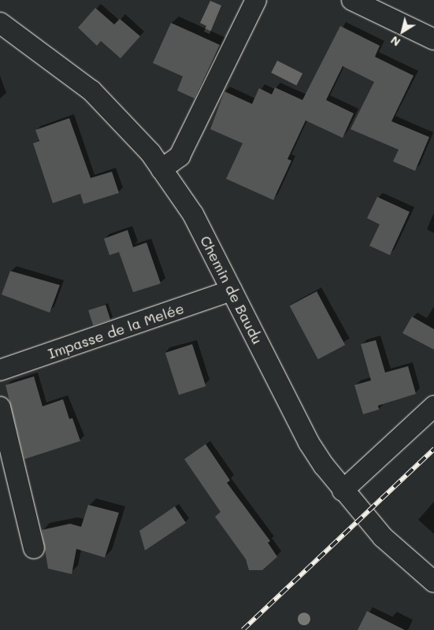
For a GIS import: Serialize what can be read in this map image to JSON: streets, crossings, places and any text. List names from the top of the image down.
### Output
{
  "streets": {
    "street": ["Chemin de Baudu", "Impasse de la Melée"]
  },
  "crossings": [
    ["Chemin de Baudu", "Impasse de la Melée"]
  ],
  "north": "bottom left"
}
